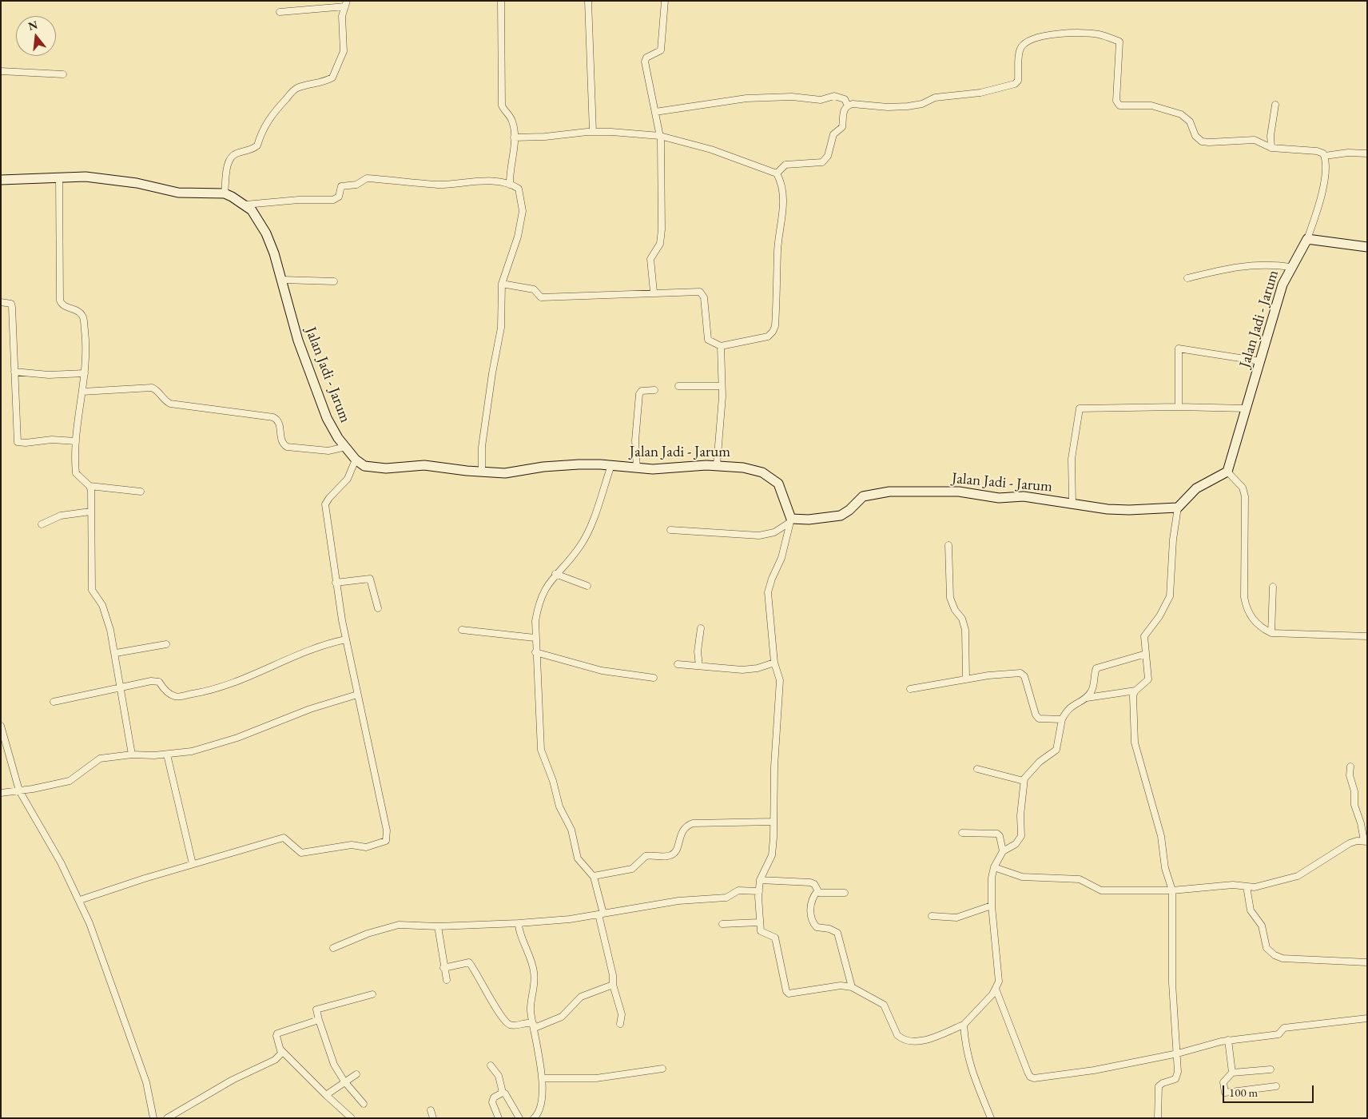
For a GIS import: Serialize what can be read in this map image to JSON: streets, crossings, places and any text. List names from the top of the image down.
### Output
{
  "streets": {
    "street": ["Jalan Jadi - Jarum"]
  },
  "scale_bar": "100 m",
  "north": "top"
}
